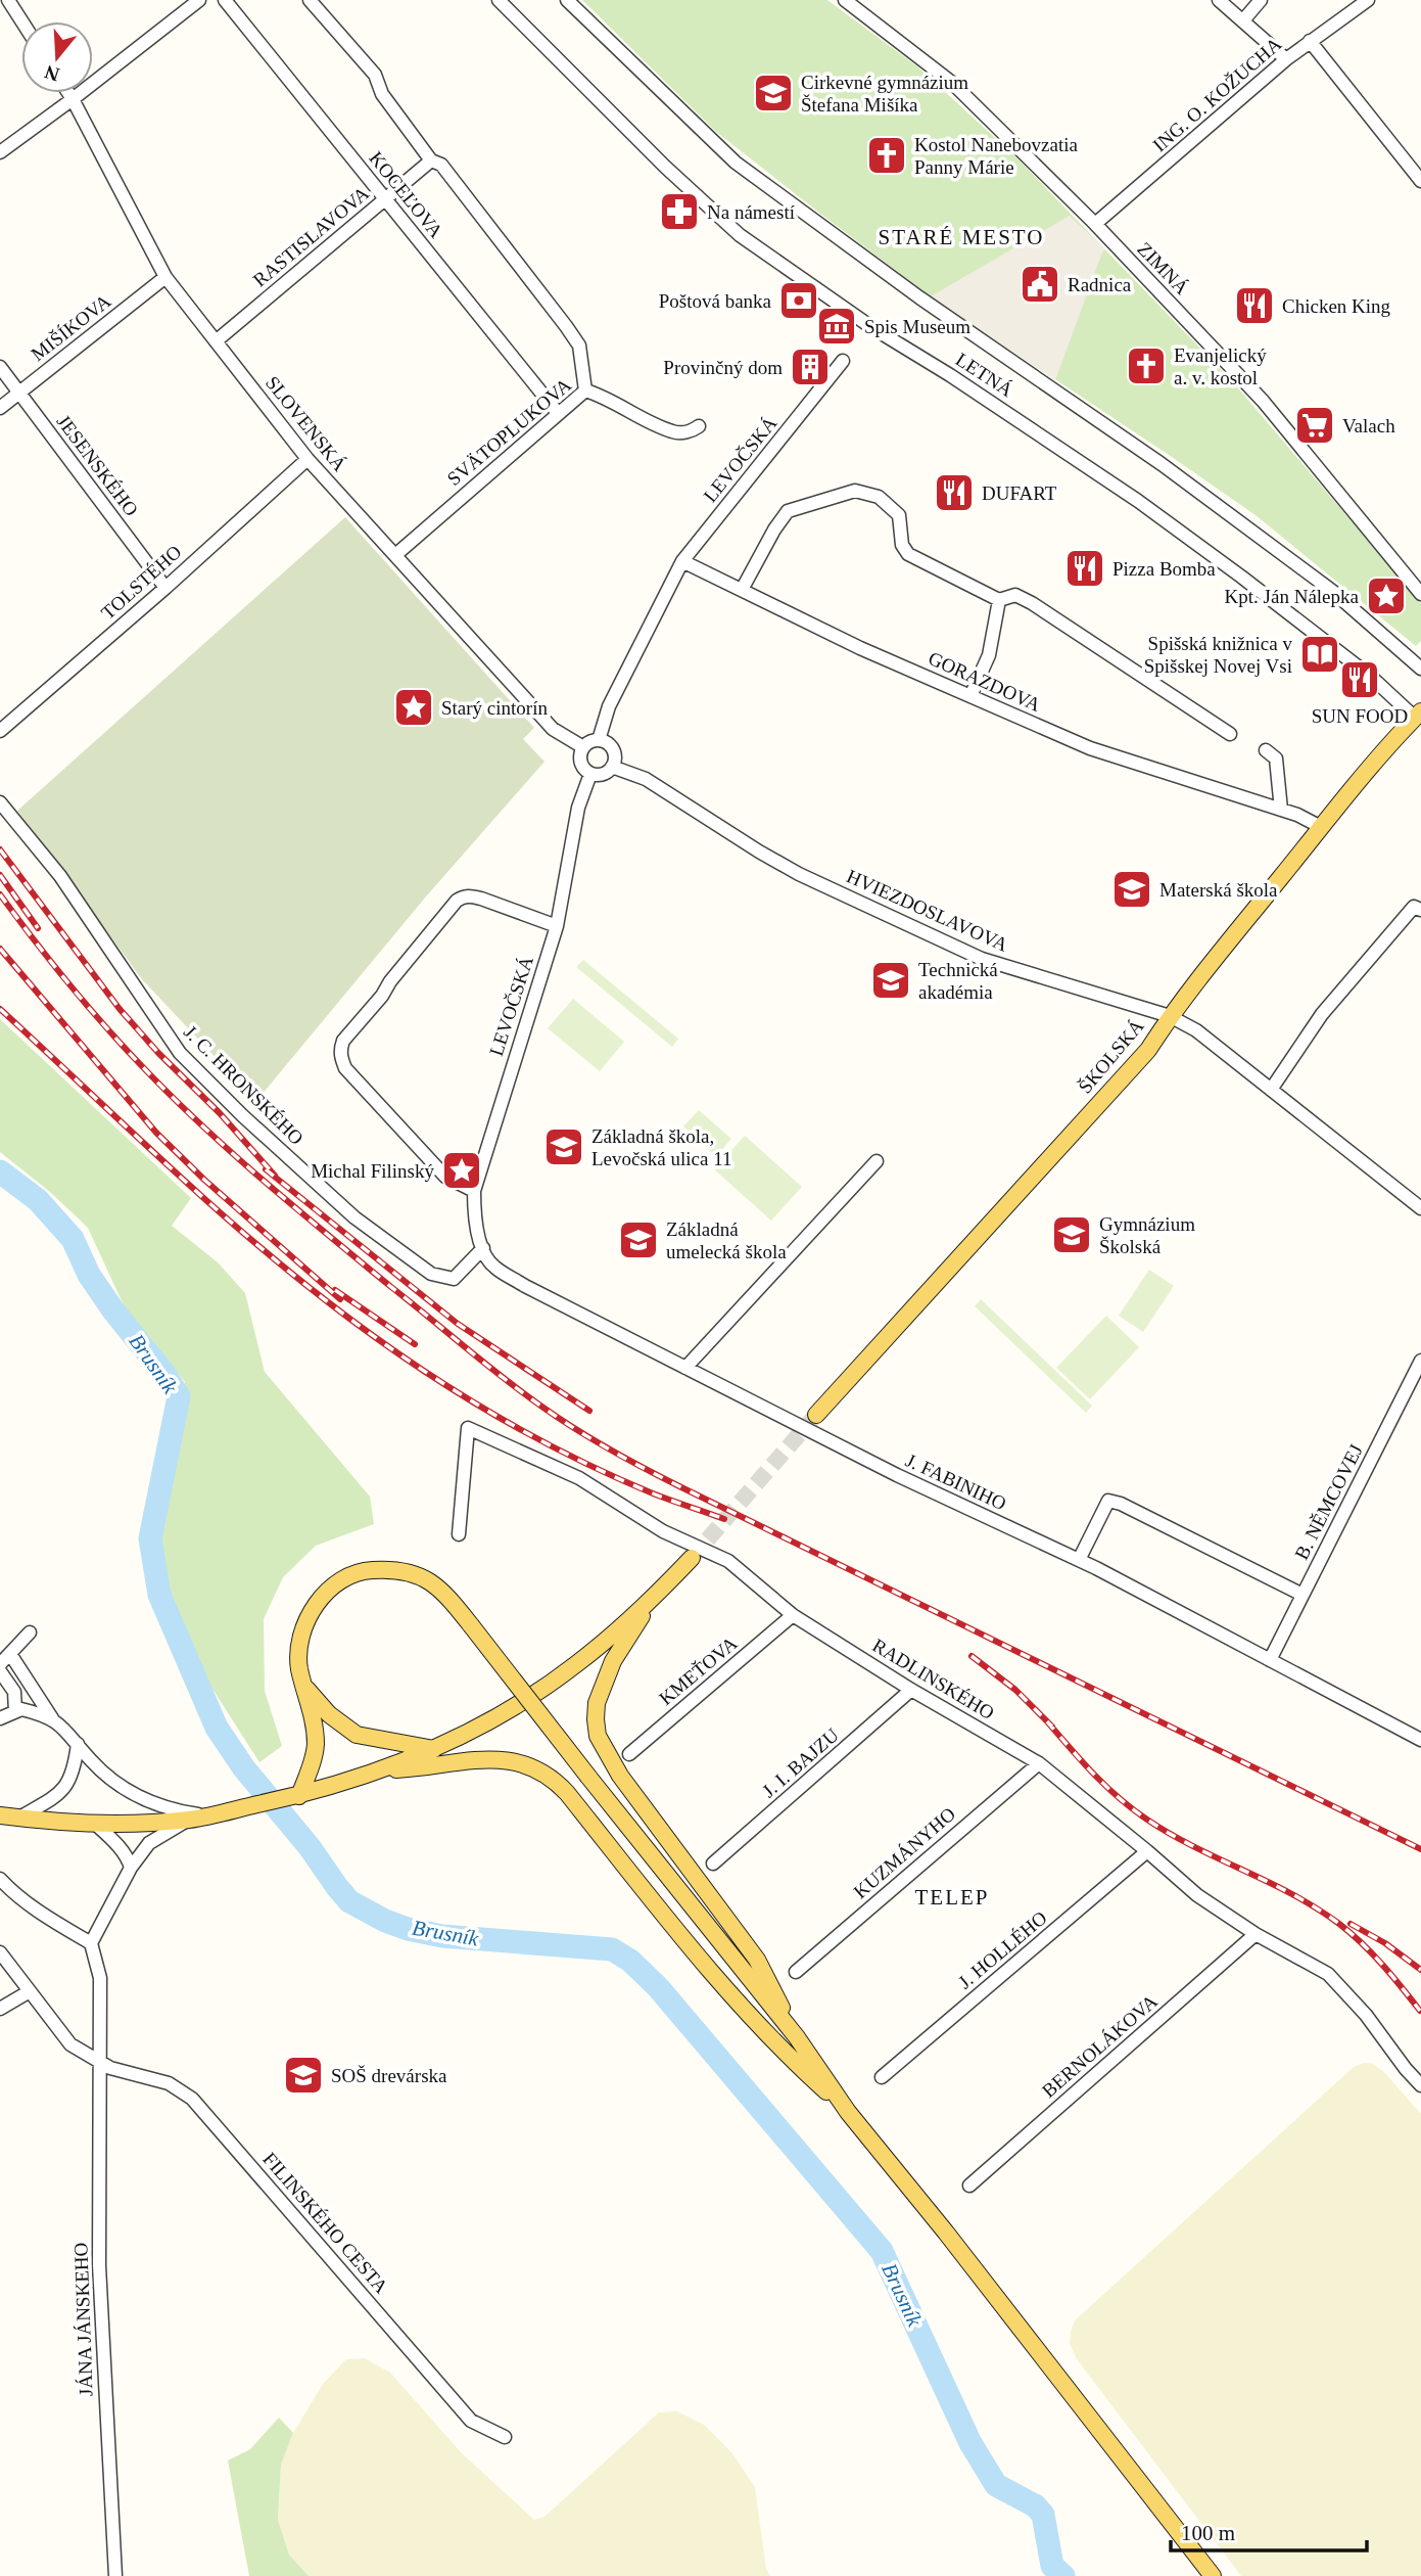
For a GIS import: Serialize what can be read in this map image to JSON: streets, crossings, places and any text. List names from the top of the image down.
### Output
{
  "streets": {
    "main road": ["ŠKOLSKÁ"],
    "street": [
      "ING. O. KOŽUCHA",
      "KOCEĽOVA",
      "RASTISLAVOVA",
      "ZIMNÁ",
      "MIŠÍKOVA",
      "LETNÁ",
      "SLOVENSKÁ",
      "SVÄTOPLUKOVA",
      "LEVOČSKÁ",
      "JESENSKÉHO",
      "TOLSTÉHO",
      "GORAZDOVA",
      "HVIEZDOSLAVOVA",
      "J. C. HRONSKÉHO",
      "J. FABINIHO",
      "B. NĚMCOVEJ",
      "KMEŤOVA",
      "RADLINSKÉHO",
      "J. I. BAJZU",
      "KUZMÁNYHO",
      "J. HOLLÉHO",
      "BERNOLÁKOVA",
      "FILINSKÉHO CESTA",
      "JÁNA JÁNSKEHO"
    ]
  },
  "crossings": [
    ["ING. O. KOŽUCHA", "ZIMNÁ"],
    ["KOCEĽOVA", "RASTISLAVOVA"],
    ["KOCEĽOVA", "SVÄTOPLUKOVA"],
    ["RASTISLAVOVA", "SLOVENSKÁ"],
    ["MIŠÍKOVA", "SLOVENSKÁ"],
    ["MIŠÍKOVA", "JESENSKÉHO"],
    ["LETNÁ", "ŠKOLSKÁ"],
    ["SLOVENSKÁ", "SVÄTOPLUKOVA"],
    ["SLOVENSKÁ", "LEVOČSKÁ"],
    ["SLOVENSKÁ", "TOLSTÉHO"],
    ["SLOVENSKÁ", "HVIEZDOSLAVOVA"],
    ["LEVOČSKÁ", "GORAZDOVA"],
    ["LEVOČSKÁ", "HVIEZDOSLAVOVA"],
    ["LEVOČSKÁ", "J. C. HRONSKÉHO"],
    ["LEVOČSKÁ", "J. FABINIHO"],
    ["JESENSKÉHO", "TOLSTÉHO"],
    ["GORAZDOVA", "ŠKOLSKÁ"],
    ["HVIEZDOSLAVOVA", "ŠKOLSKÁ"],
    ["J. C. HRONSKÉHO", "J. FABINIHO"],
    ["J. FABINIHO", "B. NĚMCOVEJ"],
    ["KMEŤOVA", "RADLINSKÉHO"],
    ["RADLINSKÉHO", "J. I. BAJZU"],
    ["RADLINSKÉHO", "KUZMÁNYHO"],
    ["RADLINSKÉHO", "J. HOLLÉHO"],
    ["RADLINSKÉHO", "BERNOLÁKOVA"],
    ["FILINSKÉHO CESTA", "JÁNA JÁNSKEHO"]
  ],
  "districts": ["STARÉ MESTO", "TELEP"],
  "water": ["Brusník"],
  "places": {
    "school or university": [
      "Cirkevné gymnázium Štefana Mišíka",
      "Materská škola",
      "Technická akadémia",
      "Základná škola, Levočská ulica 11",
      "Gymnázium Školská",
      "Základná umelecká škola",
      "SOŠ drevárska"
    ],
    "church": ["Kostol Nanebovzatia Panny Márie", "Evanjelický a. v. kostol"],
    "pharmacy": ["Na námestí"],
    "public building": ["Radnica"],
    "bank": ["Poštová banka"],
    "restaurant": [
      "Chicken King",
      "DUFART",
      "Pizza Bomba",
      "SUN FOOD"
    ],
    "museum": ["Spis Museum"],
    "building": ["Provinčný dom"],
    "supermarket": ["Valach"],
    "place": ["Kpt. Ján Nálepka", "Starý cintorín", "Michal Filinský"],
    "library": ["Spišská knižnica v Spišskej Novej Vsi"]
  },
  "scale_bar": "100 m",
  "north": "bottom"
}
